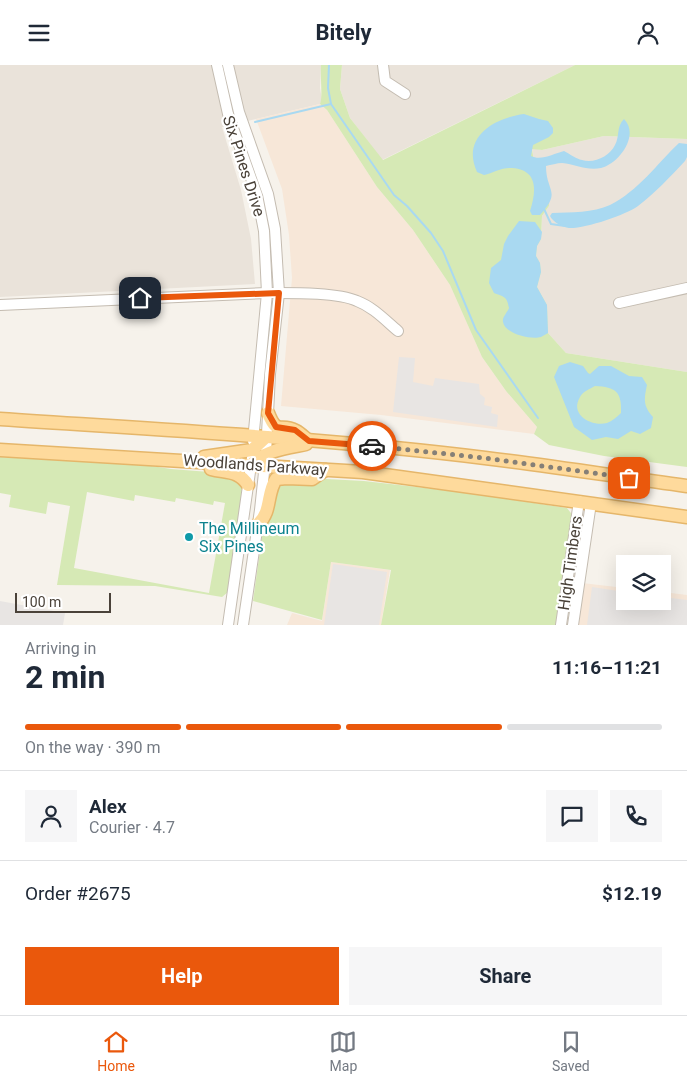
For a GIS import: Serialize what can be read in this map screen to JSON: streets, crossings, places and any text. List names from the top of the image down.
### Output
{
  "streets": {
    "main road": ["Woodlands Parkway"],
    "street": ["Six Pines Drive", "High Timbers"]
  },
  "crossings": [
    ["Six Pines Drive", "Woodlands Parkway"],
    ["Woodlands Parkway", "High Timbers"]
  ],
  "places": ["The Millineum Six Pines"],
  "scale_bar": "100 m",
  "page": {
    "header": "Bitely",
    "scale": "100 m",
    "heading": ["2 min", "Arriving in", "11:16–11:21"],
    "panel": [
      "Alex",
      "Courier · 4.7",
      "Order #2675",
      "$12.19"
    ],
    "bar": "On the way · 390 m",
    "buttons": ["Help", "Share"],
    "tabs": ["Home", "Map", "Saved"]
  }
}
